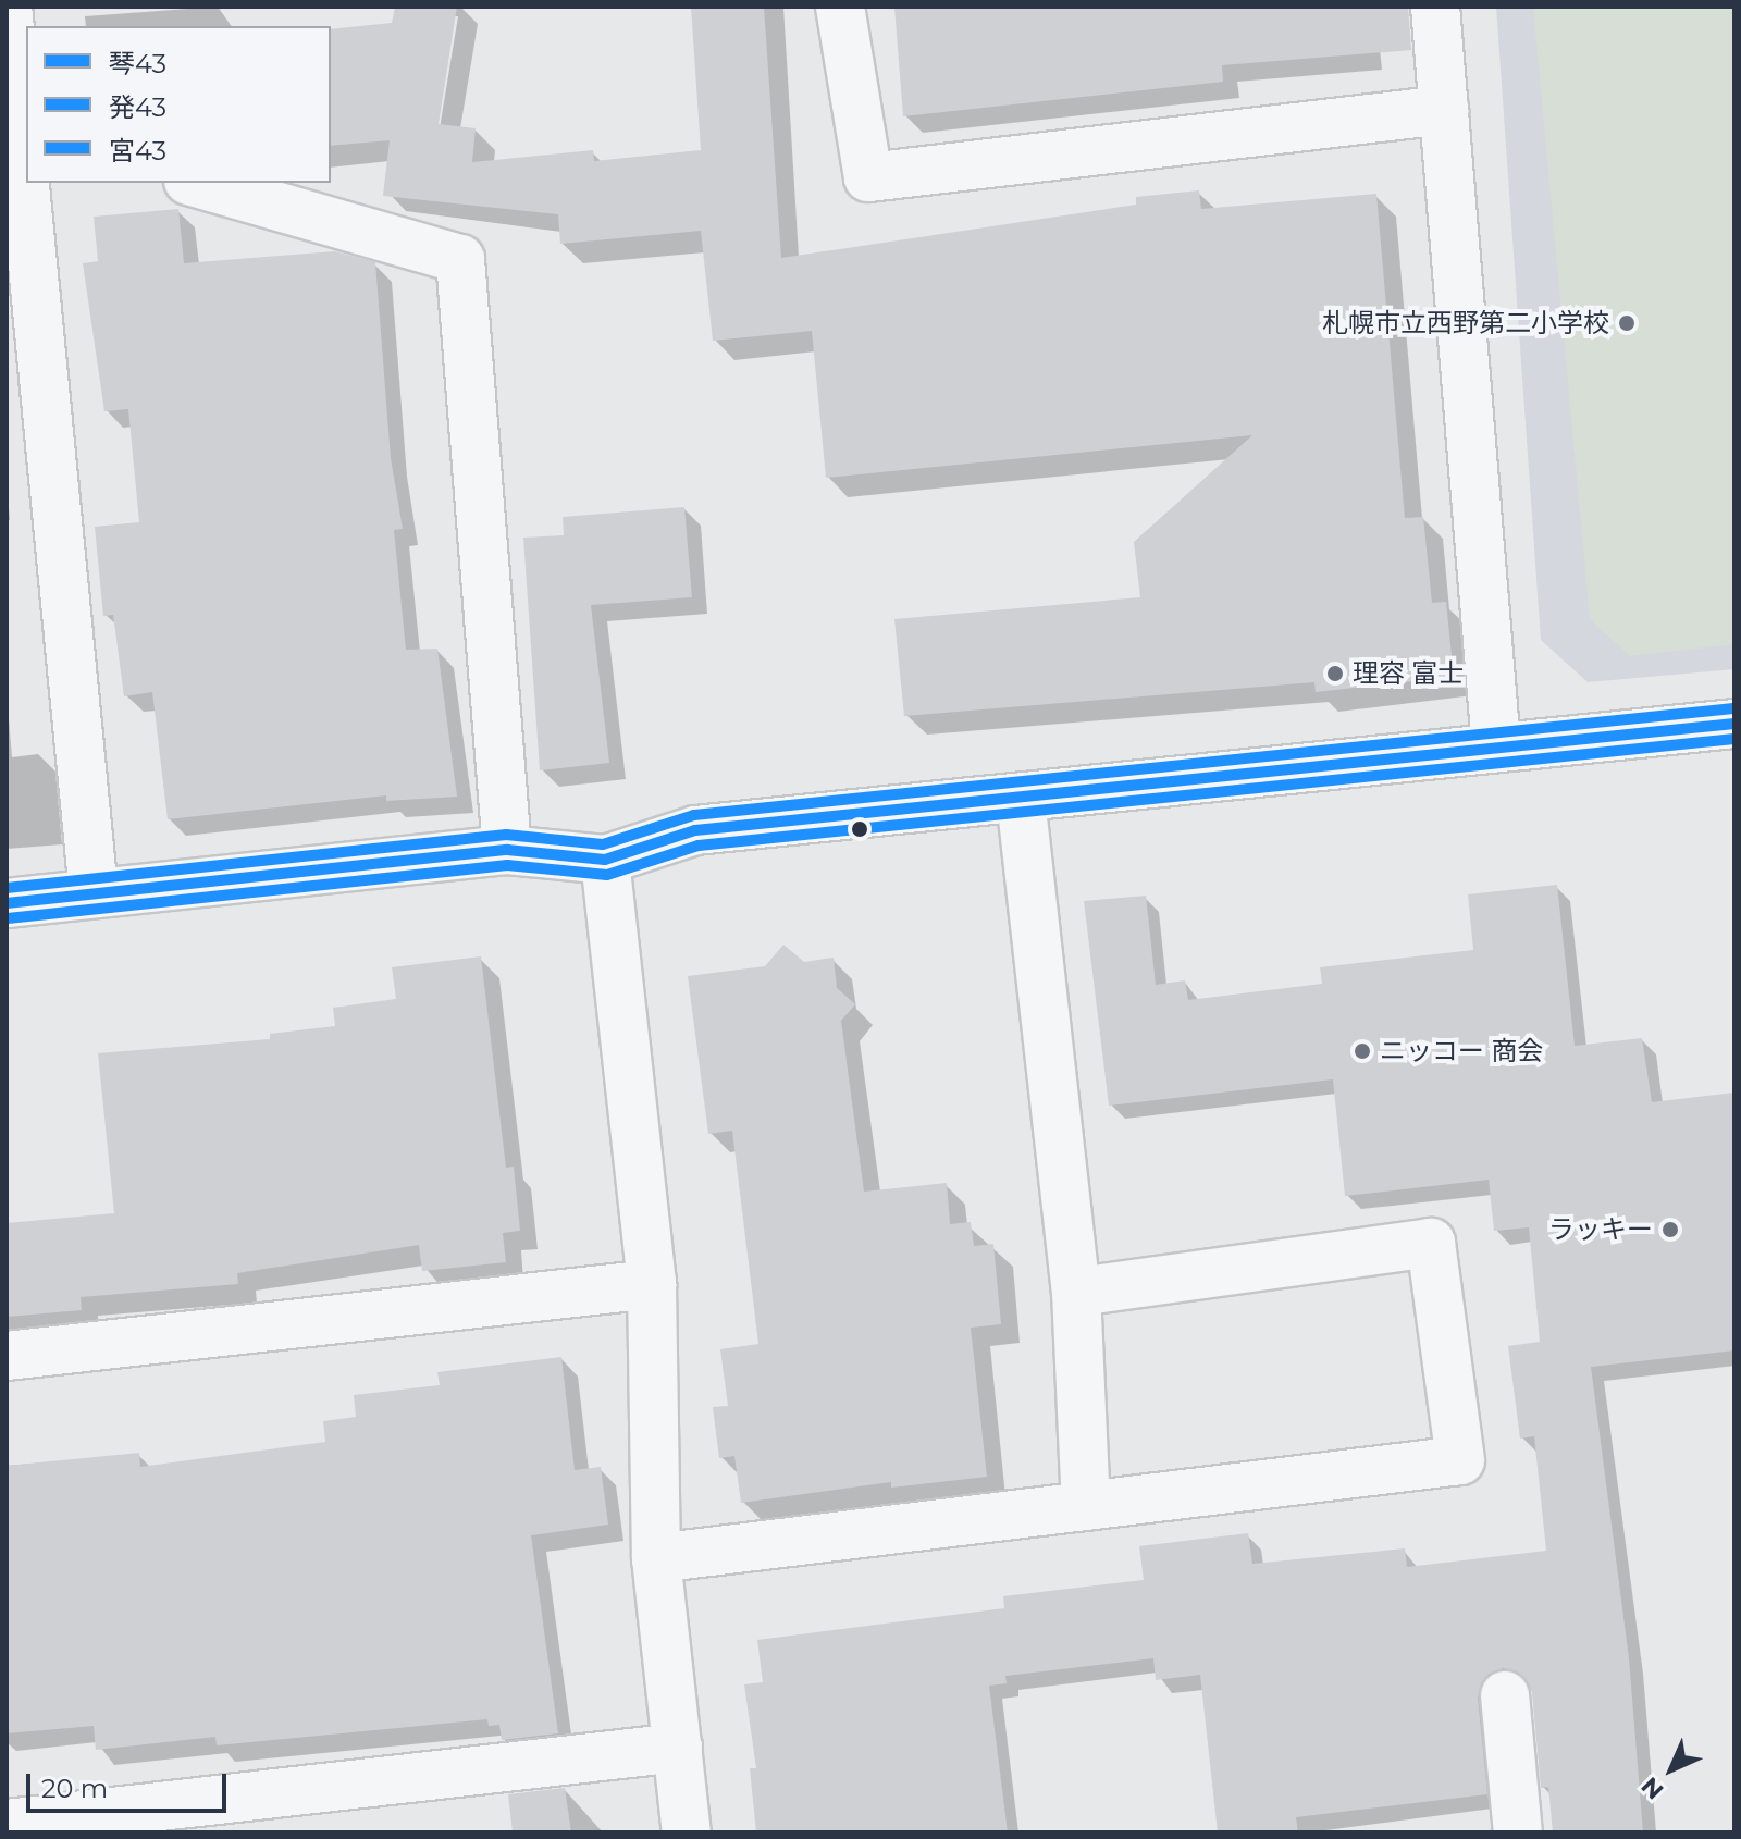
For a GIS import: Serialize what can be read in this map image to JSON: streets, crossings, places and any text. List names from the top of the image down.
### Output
{
  "places": [
    "札幌市立西野第二小学校",
    "理容 富士",
    "ニッコー 商会",
    "ラッキー"
  ],
  "lines": ["transit line 宮43", "transit line 琴43", "transit line 発43"],
  "legend": ["琴43", "発43", "宮43"],
  "scale_bar": "20 m",
  "north": "bottom left"
}
